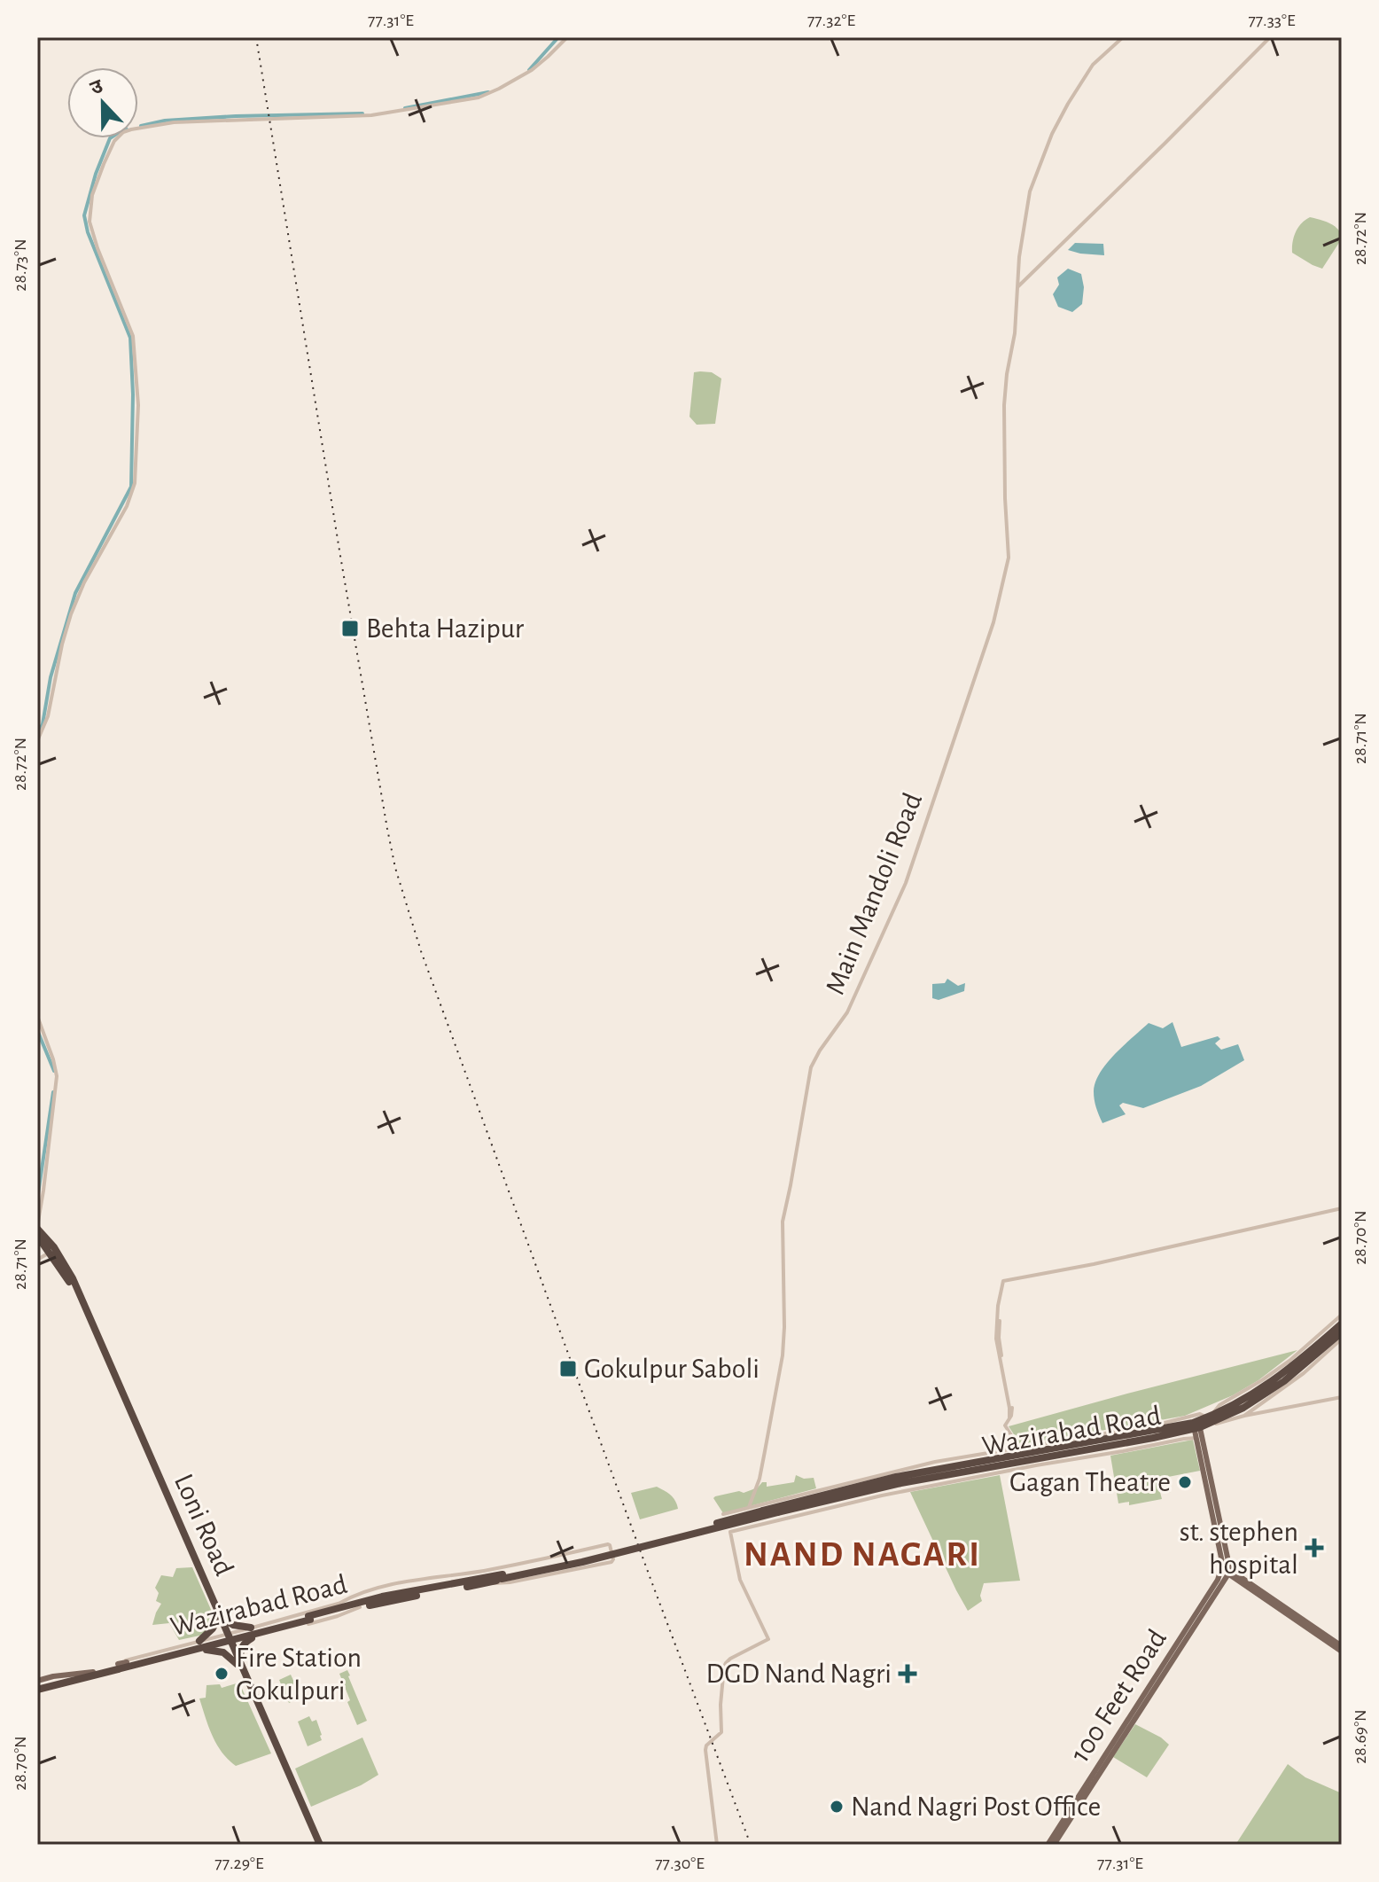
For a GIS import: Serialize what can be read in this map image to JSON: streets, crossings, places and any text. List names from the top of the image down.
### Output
{
  "streets": {
    "highway": ["Wazirabad Road", "Loni Road"],
    "main road": ["100 Feet Road"],
    "street": ["Main Mandoli Road"]
  },
  "crossings": [
    ["Wazirabad Road", "Loni Road"]
  ],
  "districts": ["NAND NAGARI"],
  "places": {
    "transit": ["Behta Hazipur", "Gokulpur Saboli"],
    "other": ["Gagan Theatre", "Fire Station Gokulpuri", "Nand Nagri Post Office"],
    "health": ["st. stephen hospital", "DGD Nand Nagri"]
  },
  "north": "top",
  "coordinates": [
    "77.31°E",
    "77.32°E",
    "77.33°E",
    "28.72°N",
    "28.73°N",
    "28.71°N",
    "28.70°N",
    "28.69°N",
    "77.29°E",
    "77.30°E"
  ]
}
